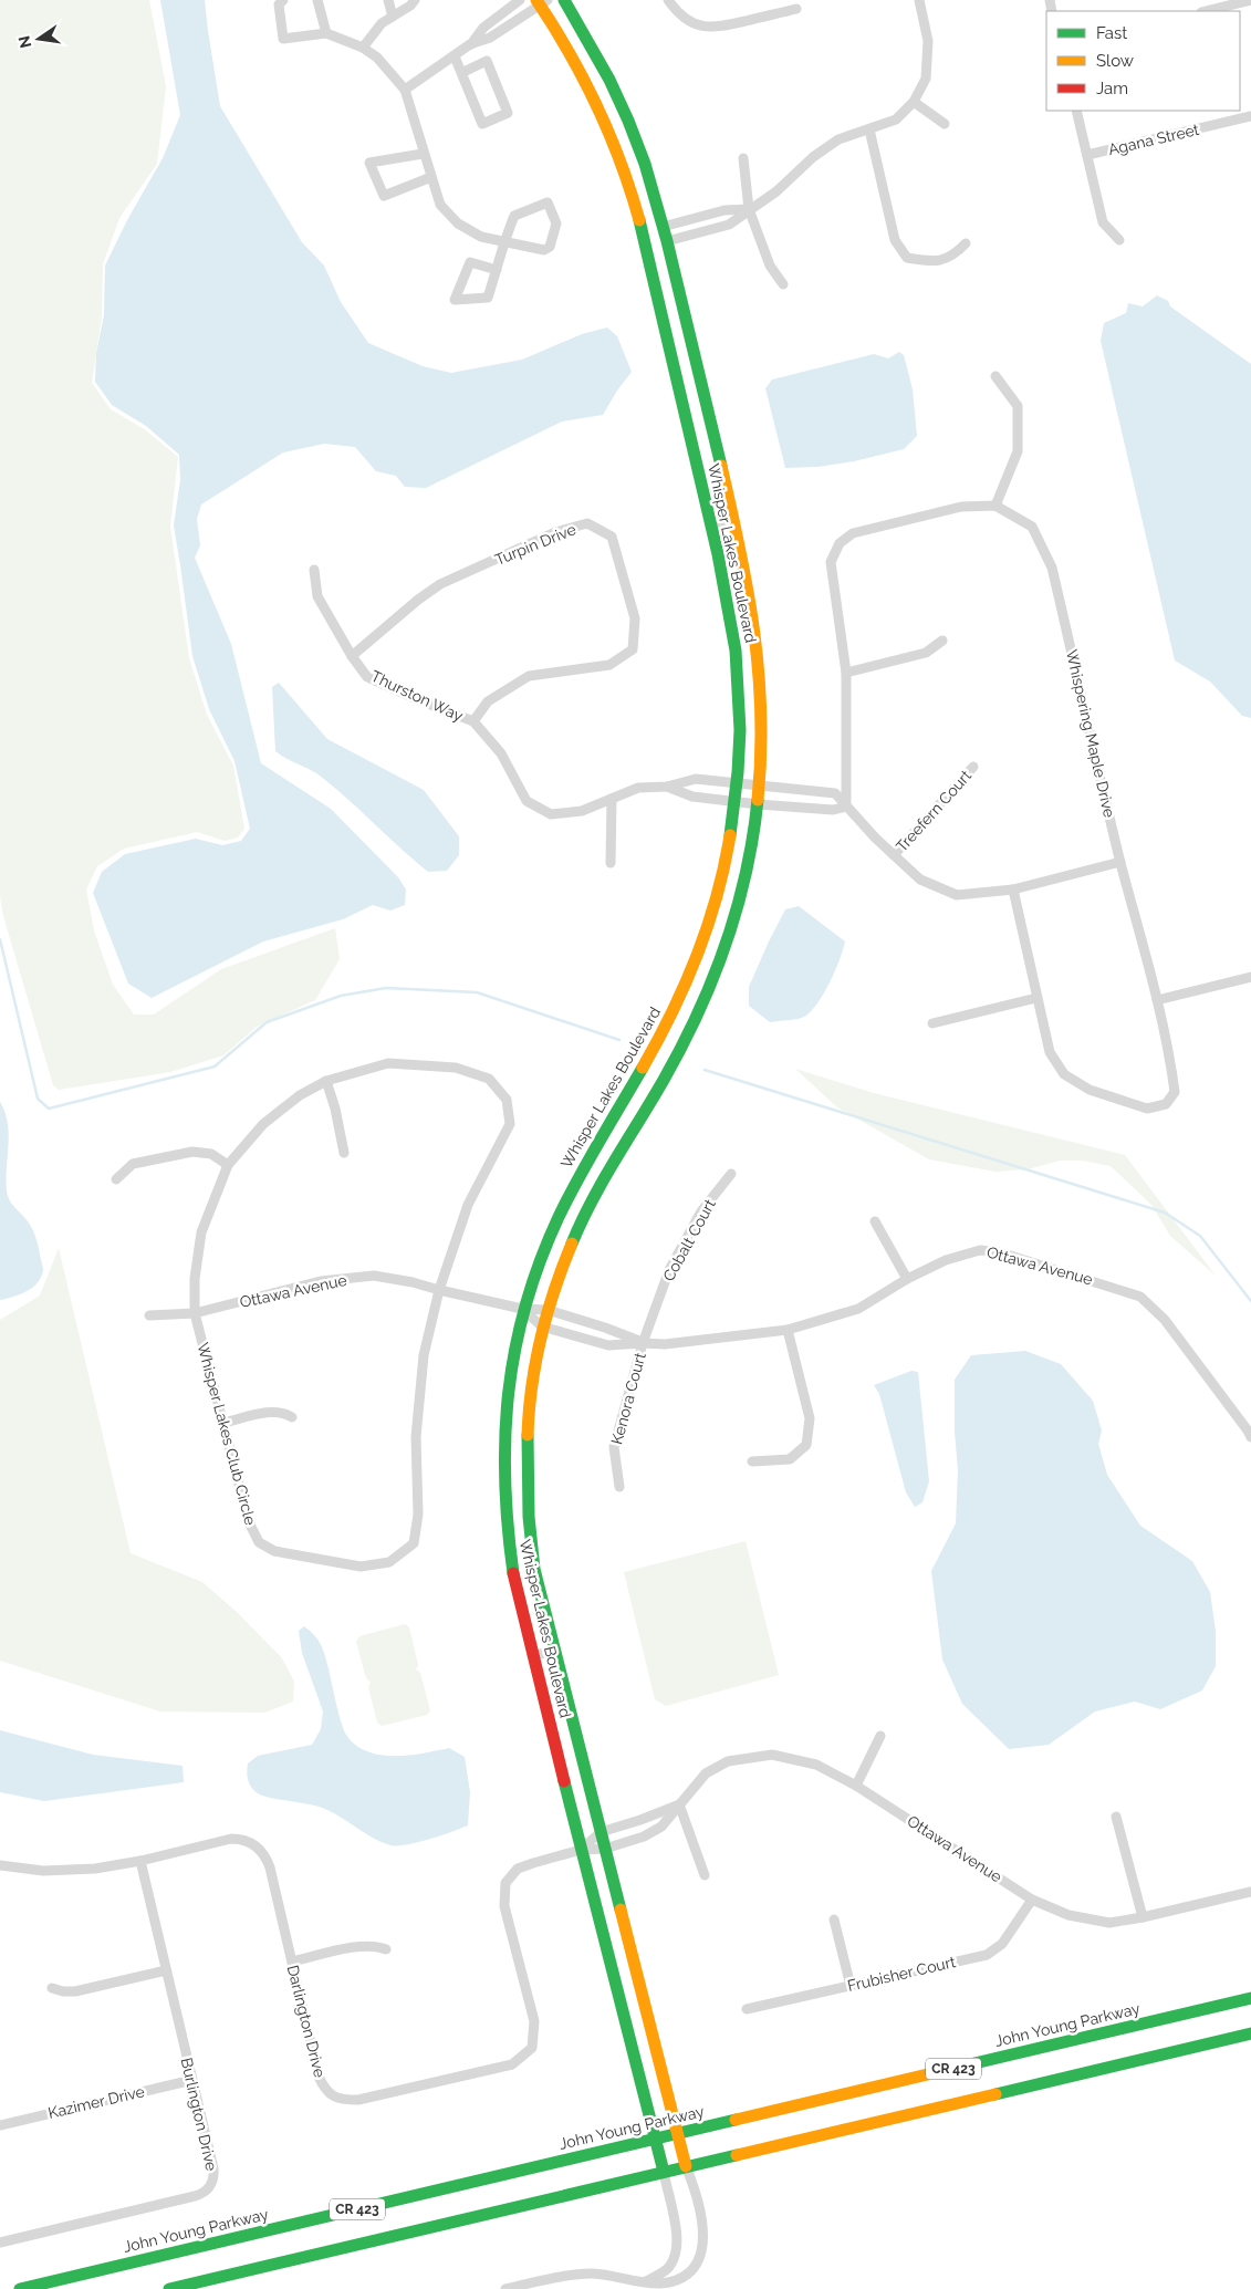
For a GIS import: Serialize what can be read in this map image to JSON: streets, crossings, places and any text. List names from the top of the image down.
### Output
{
  "streets": {
    "main road": ["Whisper Lakes Boulevard", "John Young Parkway", "CR 423"],
    "street": [
      "Agana Street",
      "Turpin Drive",
      "Thurston Way",
      "Whispering Maple Drive",
      "Treefern Court",
      "Cobalt Court",
      "Ottawa Avenue",
      "Kenora Court",
      "Whisper Lakes Club Circle",
      "Frubisher Court",
      "Darlington Drive",
      "Kazimer Drive",
      "Burlington Drive"
    ]
  },
  "crossings": [
    ["Turpin Drive", "Thurston Way"],
    ["Whisper Lakes Boulevard", "Thurston Way"],
    ["Whisper Lakes Boulevard", "Ottawa Avenue"],
    ["Whisper Lakes Boulevard", "Darlington Drive"],
    ["Whisper Lakes Boulevard", "John Young Parkway"],
    ["Whisper Lakes Boulevard", "CR 423"],
    ["Thurston Way", "Whispering Maple Drive"],
    ["Thurston Way", "Treefern Court"],
    ["Cobalt Court", "Ottawa Avenue"],
    ["Cobalt Court", "Kenora Court"],
    ["Ottawa Avenue", "Kenora Court"],
    ["Ottawa Avenue", "Whisper Lakes Club Circle"],
    ["Ottawa Avenue", "Frubisher Court"],
    ["Ottawa Avenue", "Darlington Drive"],
    ["Darlington Drive", "Burlington Drive"],
    ["Kazimer Drive", "Burlington Drive"]
  ],
  "legend": ["Fast", "Slow", "Jam"],
  "north": "left"
}
